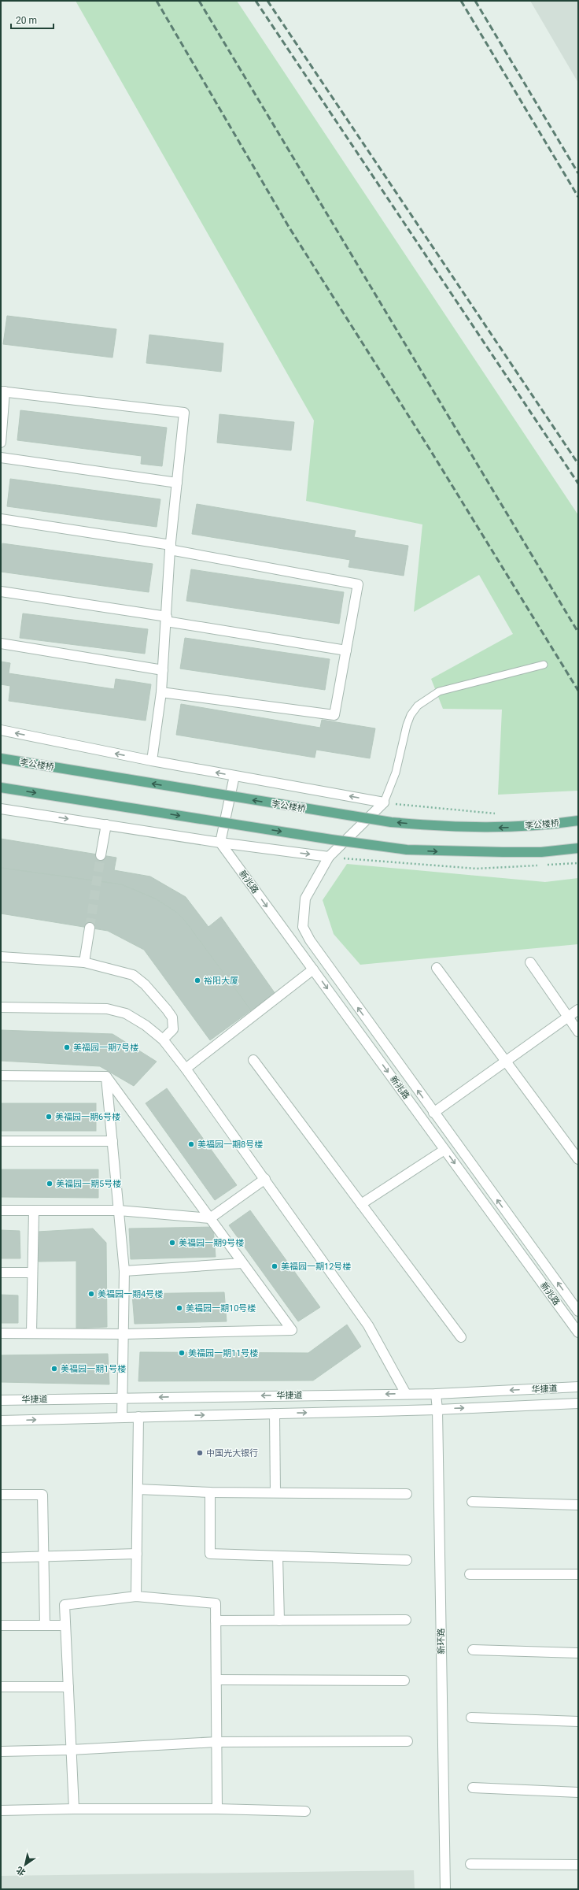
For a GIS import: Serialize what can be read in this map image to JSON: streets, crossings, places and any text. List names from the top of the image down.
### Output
{
  "streets": {
    "main road": ["李公楼桥"],
    "street": ["新兆路", "华捷道", "新环路"]
  },
  "crossings": [
    ["华捷道", "新环路"]
  ],
  "places": [
    "裕阳大厦",
    "美福园一期7号楼",
    "美福园一期6号楼",
    "美福园一期8号楼",
    "美福园一期5号楼",
    "美福园一期9号楼",
    "美福园一期12号楼",
    "美福园一期4号楼",
    "美福园一期10号楼",
    "美福园一期11号楼",
    "美福园一期1号楼",
    "中国光大银行"
  ],
  "scale_bar": "20 m",
  "north": "bottom left"
}
